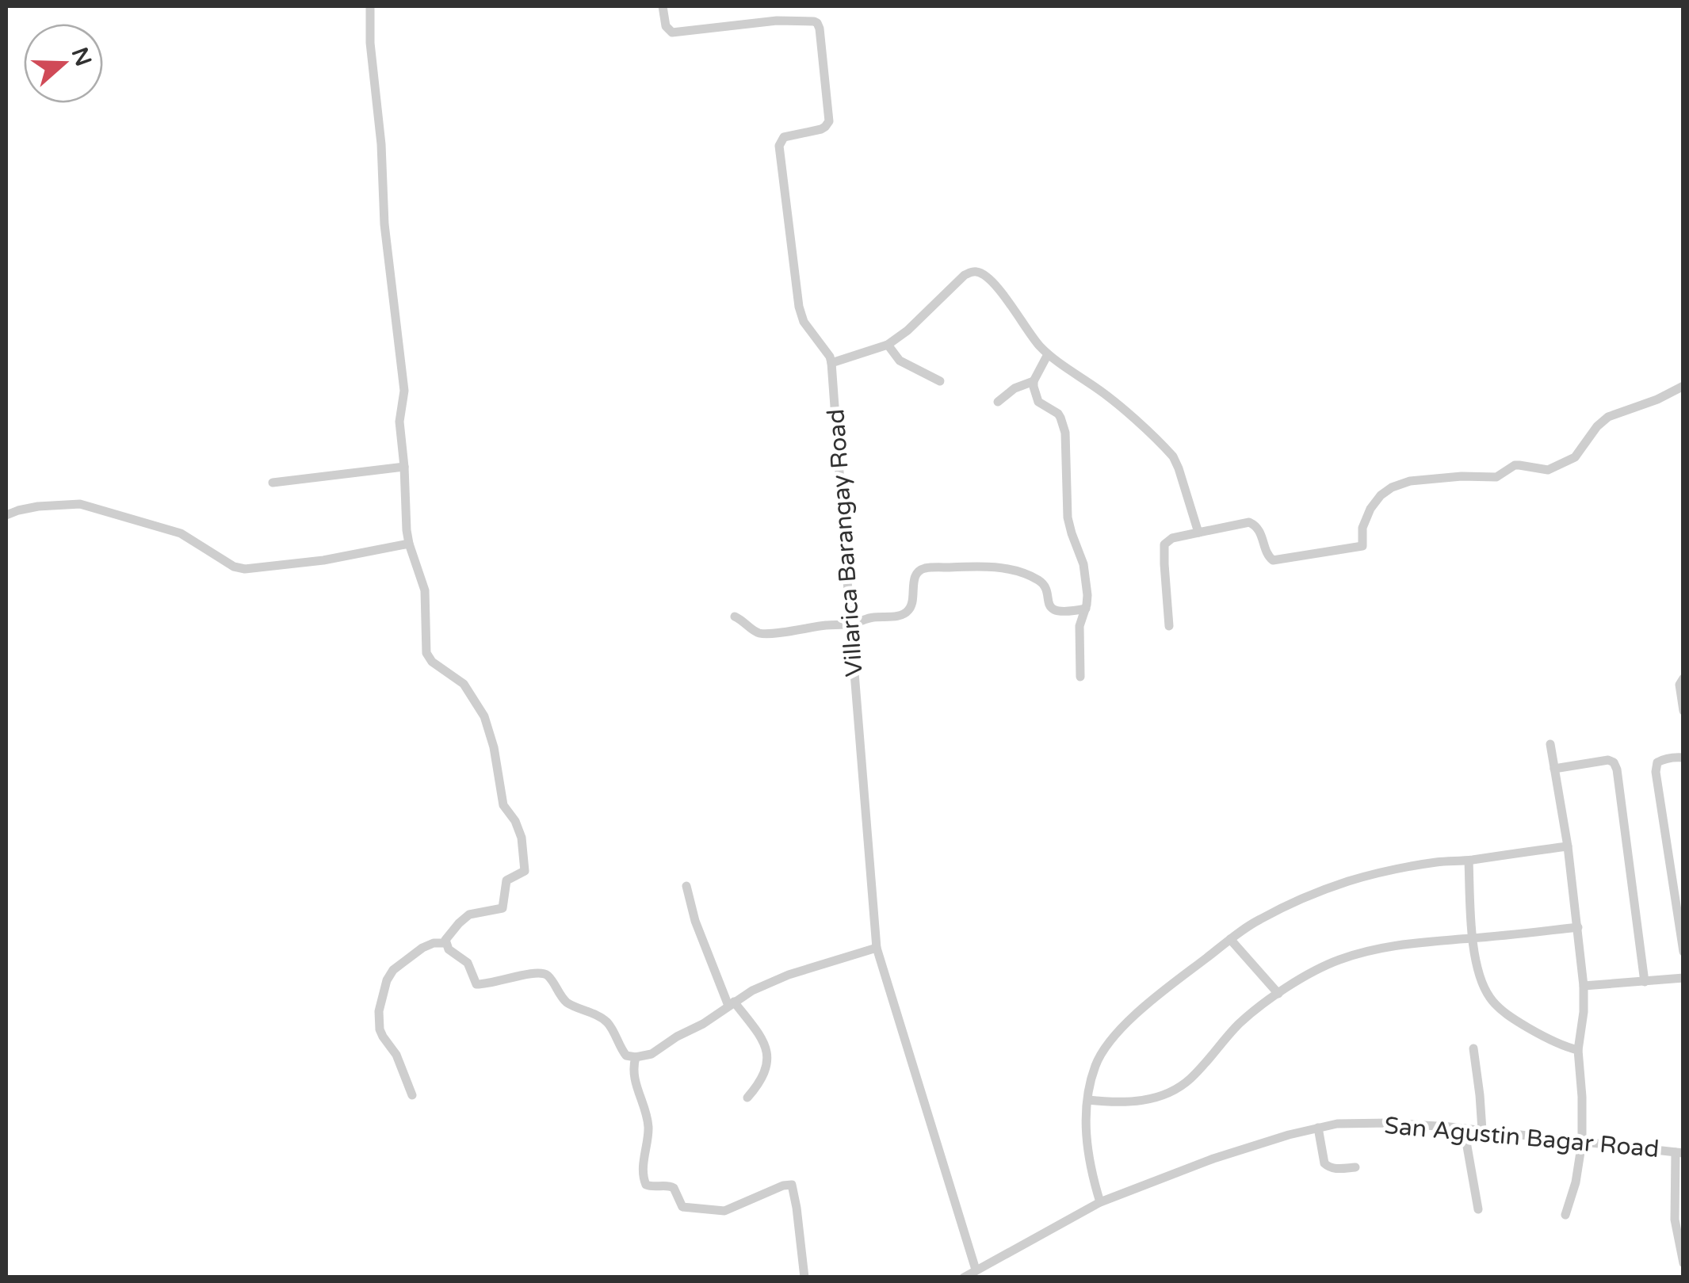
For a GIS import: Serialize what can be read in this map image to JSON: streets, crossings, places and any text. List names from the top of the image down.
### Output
{
  "streets": {
    "street": ["Villarica Barangay Road", "San Agustin Bagar Road"]
  },
  "crossings": [
    ["Villarica Barangay Road", "San Agustin Bagar Road"]
  ],
  "north": "right"
}
